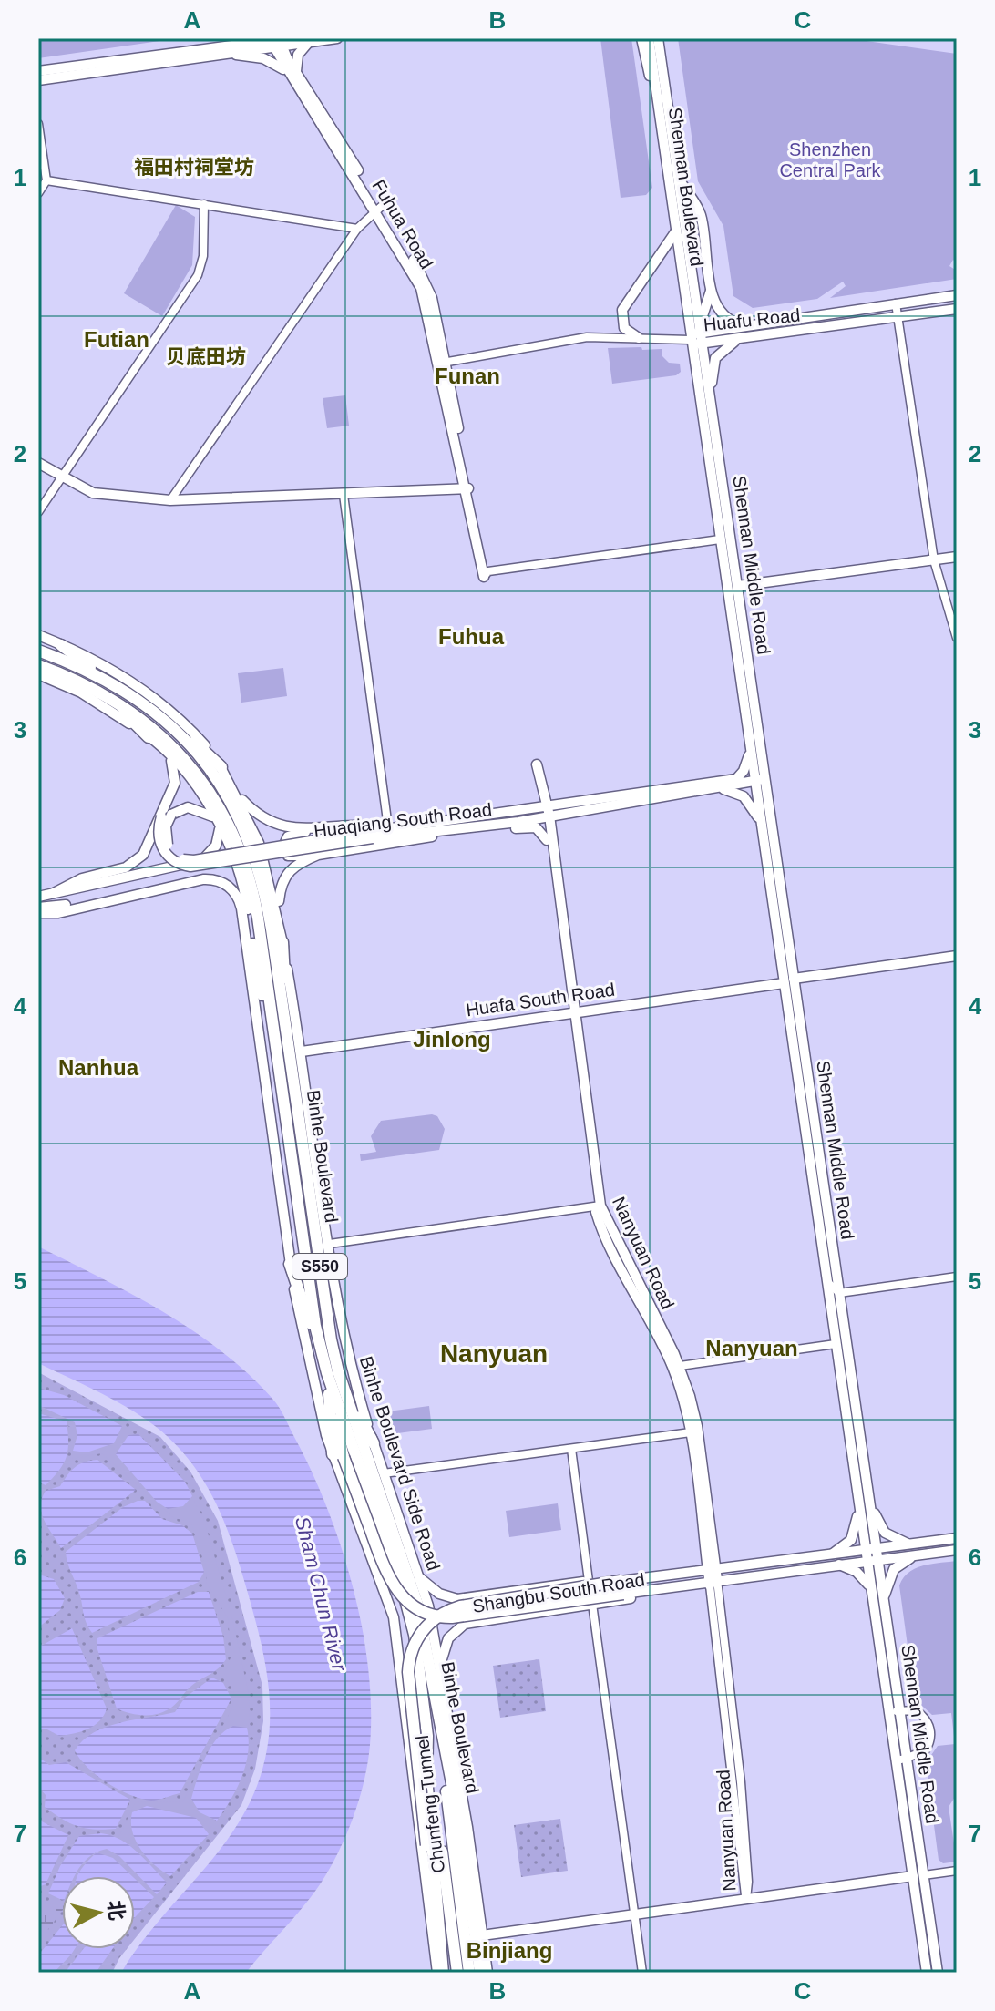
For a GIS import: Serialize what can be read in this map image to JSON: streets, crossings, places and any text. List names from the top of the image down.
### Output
{
  "streets": {
    "highway": ["Binhe Boulevard", "S550", "Chunfeng Tunnel"],
    "main road": [
      "Shennan Boulevard",
      "Fuhua Road",
      "Huafu Road",
      "Shennan Middle Road",
      "Huaqiang South Road",
      "Huafa South Road",
      "Nanyuan Road",
      "Binhe Boulevard Side Road",
      "Shangbu South Road"
    ]
  },
  "crossings": [
    ["Shennan Boulevard", "Huafu Road"],
    ["Shennan Boulevard", "Shennan Middle Road"],
    ["Huafu Road", "Shennan Middle Road"],
    ["Shennan Middle Road", "Huaqiang South Road"],
    ["Shennan Middle Road", "Huafa South Road"],
    ["Shennan Middle Road", "Shangbu South Road"],
    ["Huaqiang South Road", "Nanyuan Road"],
    ["Huafa South Road", "Nanyuan Road"],
    ["Huafa South Road", "Binhe Boulevard Side Road"],
    ["Binhe Boulevard", "Binhe Boulevard Side Road"],
    ["Binhe Boulevard", "Chunfeng Tunnel"],
    ["Nanyuan Road", "Shangbu South Road"],
    ["Binhe Boulevard Side Road", "Shangbu South Road"]
  ],
  "districts": [
    "福田村祠堂坊",
    "Futian",
    "贝底田坊",
    "Funan",
    "Fuhua",
    "Jinlong",
    "Nanhua",
    "Nanyuan",
    "Nanyuan",
    "Binjiang"
  ],
  "water": ["Sham Chun River"],
  "parks": ["Shenzhen Central Park"],
  "north": "right",
  "grid": {
    "columns": ["A", "B", "C"],
    "rows": [
      "1",
      "2",
      "3",
      "4",
      "5",
      "6",
      "7"
    ]
  }
}
